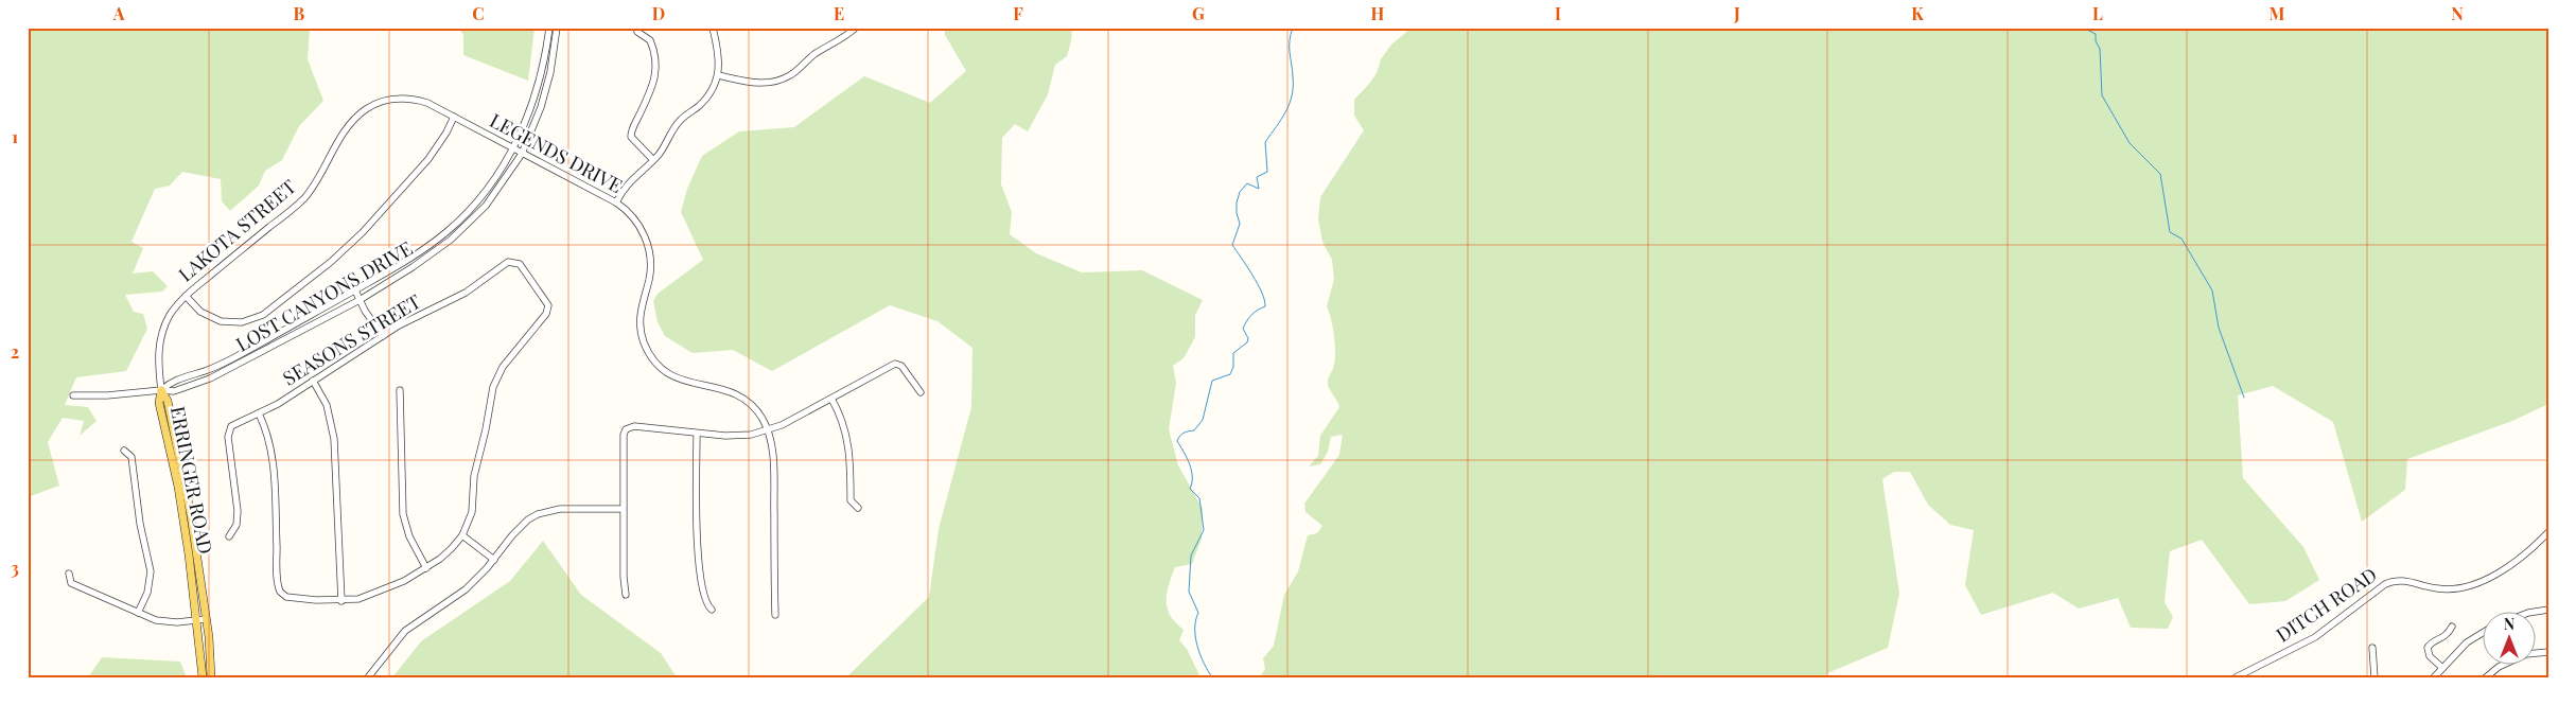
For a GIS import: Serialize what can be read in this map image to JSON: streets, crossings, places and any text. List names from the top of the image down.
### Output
{
  "streets": {
    "main road": ["ERRINGER ROAD"],
    "street": [
      "LEGENDS DRIVE",
      "LAKOTA STREET",
      "LOST CANYONS DRIVE",
      "SEASONS STREET",
      "DITCH ROAD"
    ]
  },
  "crossings": [
    ["LEGENDS DRIVE", "LAKOTA STREET"],
    ["LEGENDS DRIVE", "LOST CANYONS DRIVE"],
    ["LAKOTA STREET", "LOST CANYONS DRIVE"],
    ["LAKOTA STREET", "ERRINGER ROAD"],
    ["LOST CANYONS DRIVE", "ERRINGER ROAD"]
  ],
  "north": "top",
  "grid": {
    "columns": [
      "A",
      "B",
      "C",
      "D",
      "E",
      "F",
      "G",
      "H",
      "I",
      "J",
      "K",
      "L",
      "M",
      "N"
    ],
    "rows": ["1", "2", "3"]
  }
}
